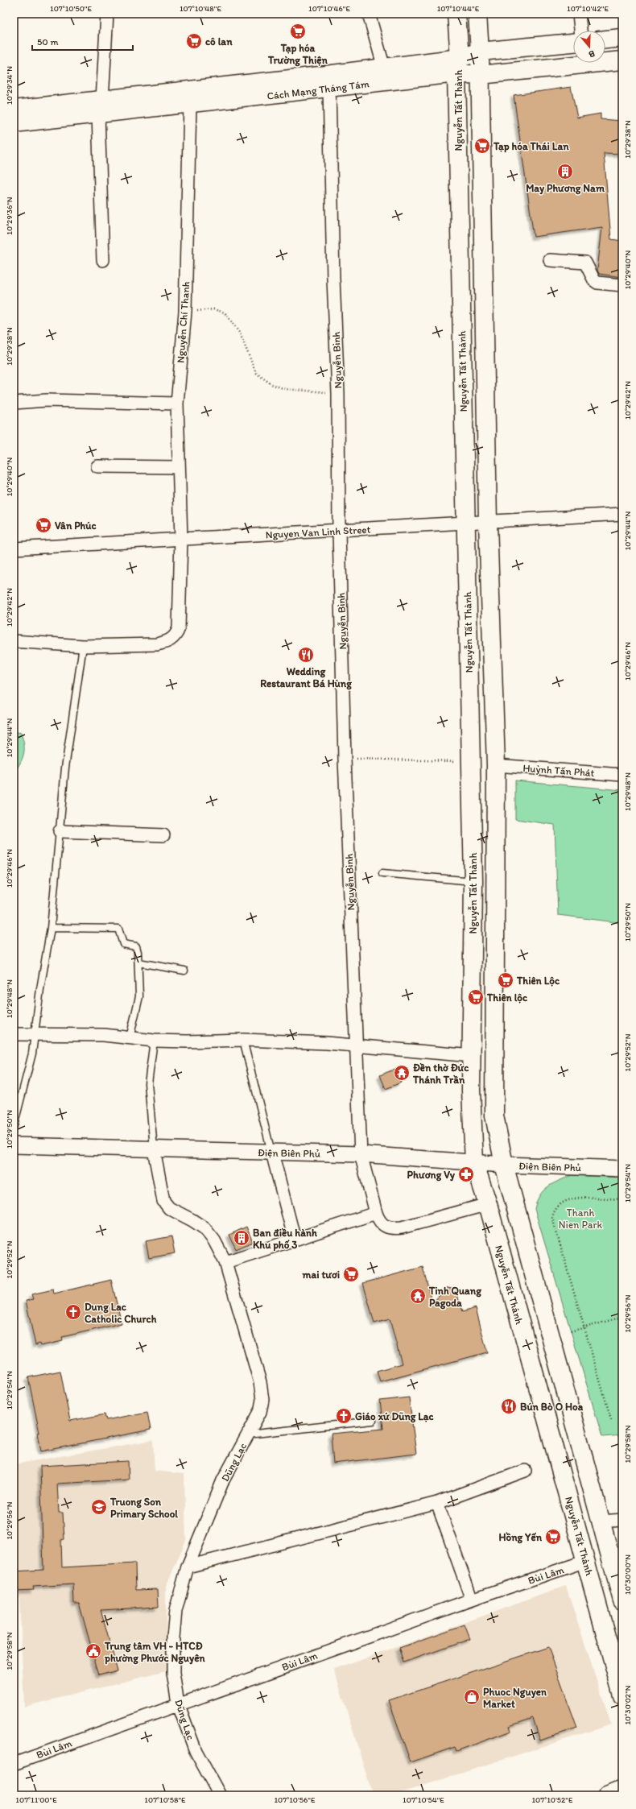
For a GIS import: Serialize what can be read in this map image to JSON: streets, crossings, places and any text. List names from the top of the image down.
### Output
{
  "streets": {
    "main road": ["Cách Mạng Tháng Tám", "Nguyễn Tất Thành"],
    "street": [
      "Nguyễn Chí Thanh",
      "Nguyễn Bình",
      "Nguyen Van Linh Street",
      "Huỳnh Tấn Phát",
      "Điện Biên Phủ",
      "Dũng Lạc",
      "Bùi Lâm"
    ]
  },
  "crossings": [
    ["Cách Mạng Tháng Tám", "Nguyễn Tất Thành"],
    ["Cách Mạng Tháng Tám", "Nguyễn Chí Thanh"],
    ["Cách Mạng Tháng Tám", "Nguyễn Bình"],
    ["Nguyễn Tất Thành", "Nguyễn Bình"],
    ["Nguyễn Tất Thành", "Nguyen Van Linh Street"],
    ["Nguyễn Tất Thành", "Huỳnh Tấn Phát"],
    ["Nguyễn Tất Thành", "Điện Biên Phủ"],
    ["Nguyễn Tất Thành", "Bùi Lâm"],
    ["Nguyễn Chí Thanh", "Nguyen Van Linh Street"],
    ["Nguyễn Bình", "Nguyen Van Linh Street"],
    ["Nguyễn Bình", "Điện Biên Phủ"],
    ["Điện Biên Phủ", "Dũng Lạc"],
    ["Dũng Lạc", "Bùi Lâm"]
  ],
  "parks": ["Thanh Nien Park"],
  "places": {
    "supermarket": [
      "Tạp hóa Trường Thiện",
      "cô lan",
      "Tạp hóa Thái Lan",
      "Vân Phúc",
      "Thiên Lộc",
      "Thiên lộc",
      "mai tươi",
      "Hồng Yến"
    ],
    "building": ["May Phương Nam", "Ban điều hành Khu phố 3"],
    "restaurant": ["Wedding Restaurant Bá Hùng", "Bún Bò O Hoa"],
    "temple": ["Đền thờ Đức Thánh Trần", "Tinh Quang Pagoda"],
    "pharmacy": ["Phương Vy"],
    "church": ["Dung Lac Catholic Church", "Giáo xứ Dũng Lạc"],
    "school or university": ["Truong Son Primary School"],
    "public building": ["Trung tâm VH - HTCĐ phường Phước Nguyên"],
    "shop": ["Phuoc Nguyen Market"]
  },
  "scale_bar": "50 m",
  "north": "bottom",
  "coordinates": [
    "107°10'50\"E",
    "107°10'48\"E",
    "107°10'46\"E",
    "107°10'44\"E",
    "107°10'42\"E",
    "10°29'34\"N",
    "10°29'38\"N",
    "10°29'36\"N",
    "10°29'40\"N",
    "10°29'42\"N",
    "10°29'44\"N",
    "10°29'46\"N",
    "10°29'48\"N",
    "10°29'50\"N",
    "10°29'52\"N",
    "10°29'54\"N",
    "10°29'56\"N",
    "10°29'58\"N",
    "10°30'00\"N",
    "10°30'02\"N",
    "107°11'00\"E",
    "107°10'58\"E",
    "107°10'56\"E",
    "107°10'54\"E",
    "107°10'52\"E"
  ]
}
